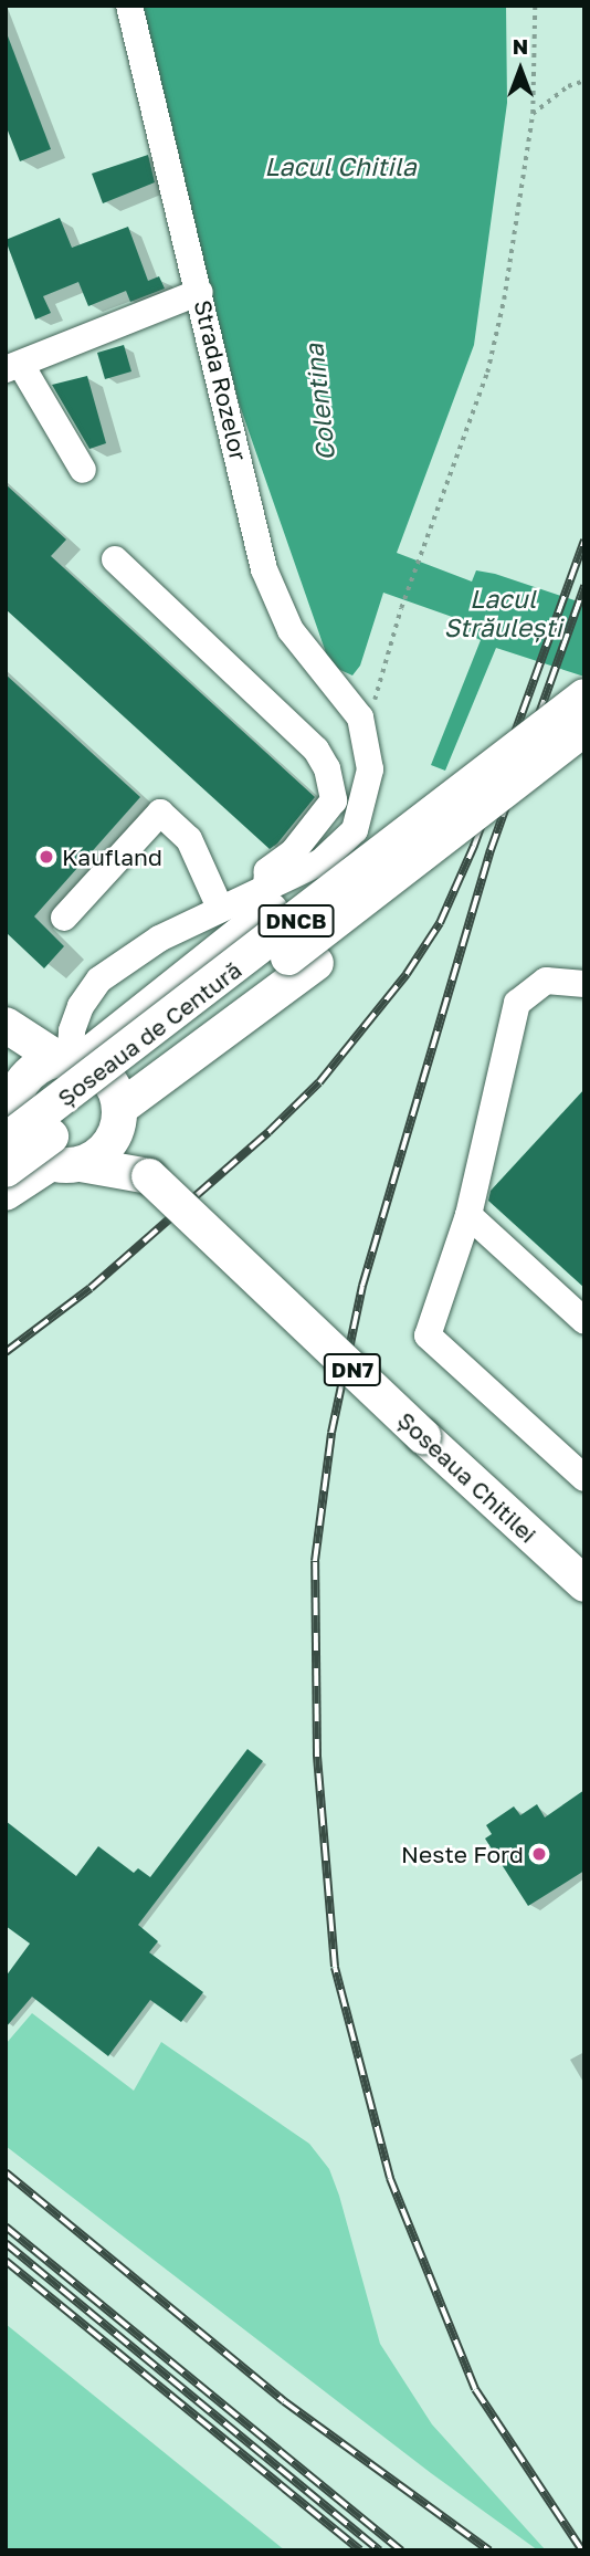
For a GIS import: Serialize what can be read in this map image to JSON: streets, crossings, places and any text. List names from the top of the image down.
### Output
{
  "streets": {
    "main road": [
      "DNCB",
      "Șoseaua de Centură",
      "DN7",
      "Șoseaua Chitilei"
    ],
    "street": ["Strada Rozelor"]
  },
  "crossings": [
    ["Șoseaua de Centură", "DN7"],
    ["Șoseaua de Centură", "Șoseaua Chitilei"],
    ["DN7", "Șoseaua Chitilei"]
  ],
  "water": ["Lacul Chitila", "Colentina", "Lacul Străulești"],
  "places": ["Kaufland", "Neste Ford"],
  "north": "top"
}
